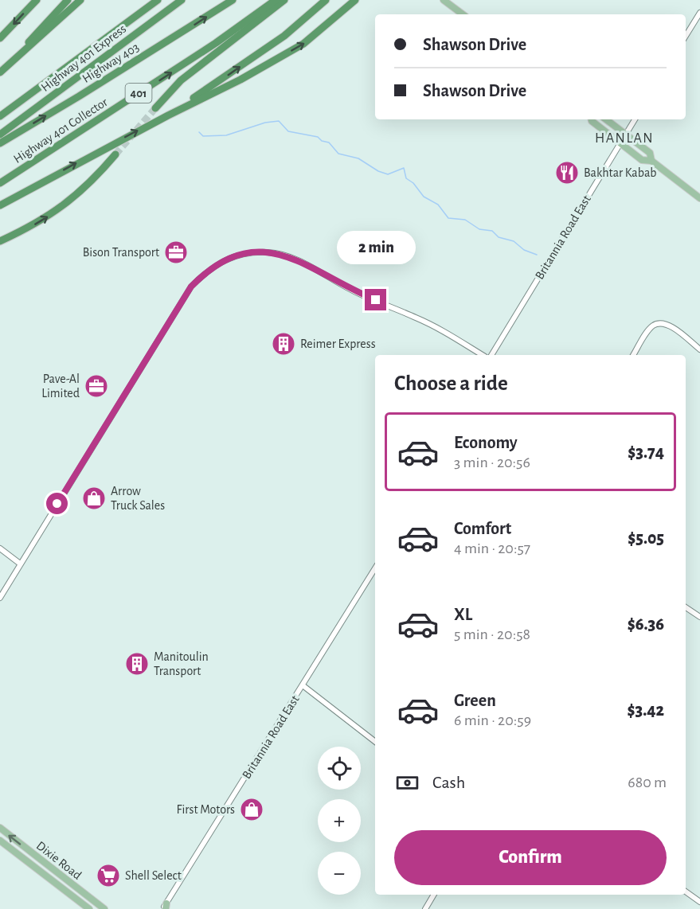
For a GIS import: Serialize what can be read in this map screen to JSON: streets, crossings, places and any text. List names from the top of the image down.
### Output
{
  "streets": {
    "highway": [
      "Highway 401 Express",
      "Highway 403",
      "401",
      "Highway 401 Collector"
    ],
    "main road": ["Dixie Road"],
    "street": ["Britannia Road East"]
  },
  "crossings": [
    ["Highway 401 Express", "Highway 403"]
  ],
  "districts": ["HANLAN"],
  "places": {
    "restaurant": ["Bakhtar Kabab"],
    "office": ["Bison Transport", "Pave-Al Limited"],
    "building": ["Reimer Express", "Manitoulin Transport"],
    "shop": ["Arrow Truck Sales", "First Motors"],
    "supermarket": ["Shell Select"]
  },
  "page": {
    "banner": ["Shawson Drive", "Shawson Drive"],
    "bubble": "2 min",
    "heading": "Choose a ride",
    "list": [
      {
        "name": "Economy",
        "note": "3 min · 20:56",
        "value": "$3.74"
      },
      {
        "name": "Comfort",
        "note": "4 min · 20:57",
        "value": "$5.05"
      },
      {
        "name": "XL",
        "note": "5 min · 20:58",
        "value": "$6.36"
      },
      {
        "name": "Green",
        "note": "6 min · 20:59",
        "value": "$3.42"
      }
    ],
    "map_buttons": ["+", "−"],
    "pay": ["Cash", "680 m"],
    "buttons": "Confirm"
  }
}
